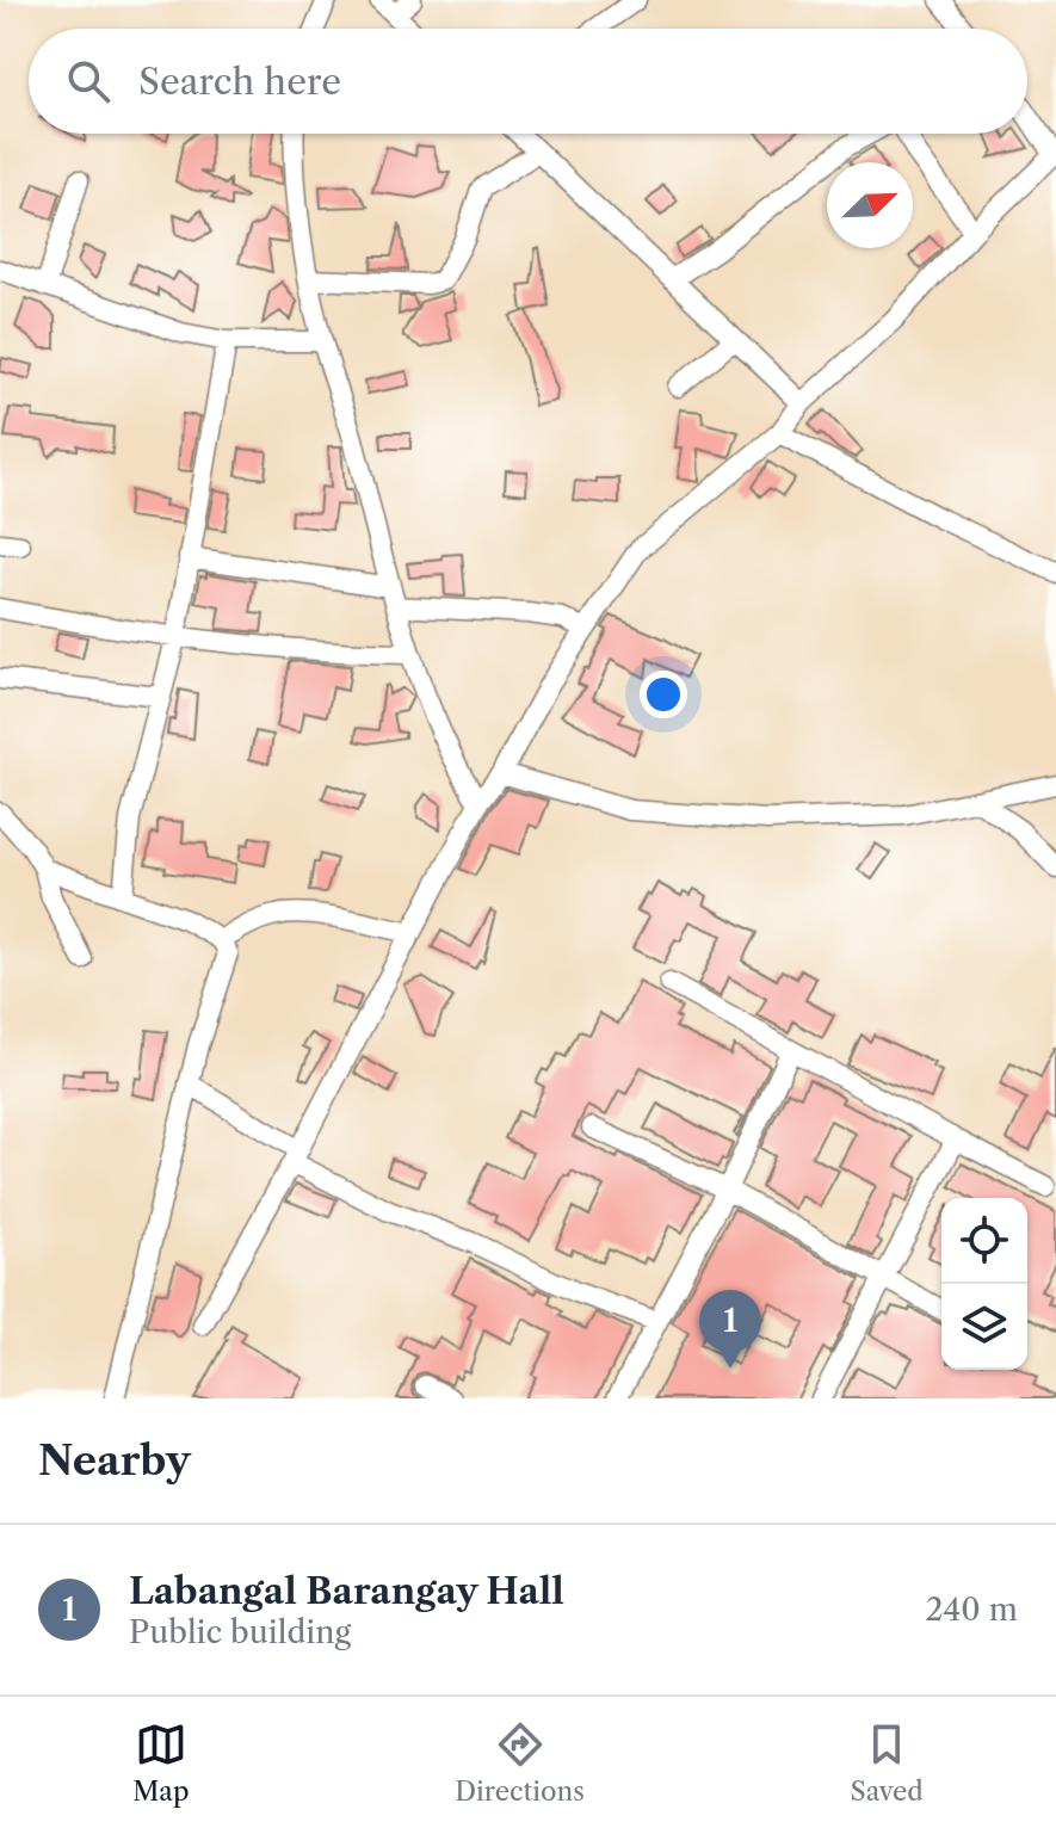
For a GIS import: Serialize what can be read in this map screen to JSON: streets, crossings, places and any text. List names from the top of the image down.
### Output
{
  "north": "top right",
  "page": {
    "search": "Search here",
    "pins": "1",
    "heading": "Nearby",
    "list": [
      {
        "mark": "1",
        "name": "Labangal Barangay Hall",
        "note": "Public building",
        "value": "240 m"
      }
    ],
    "nav": ["Map", "Directions", "Saved"]
  }
}
